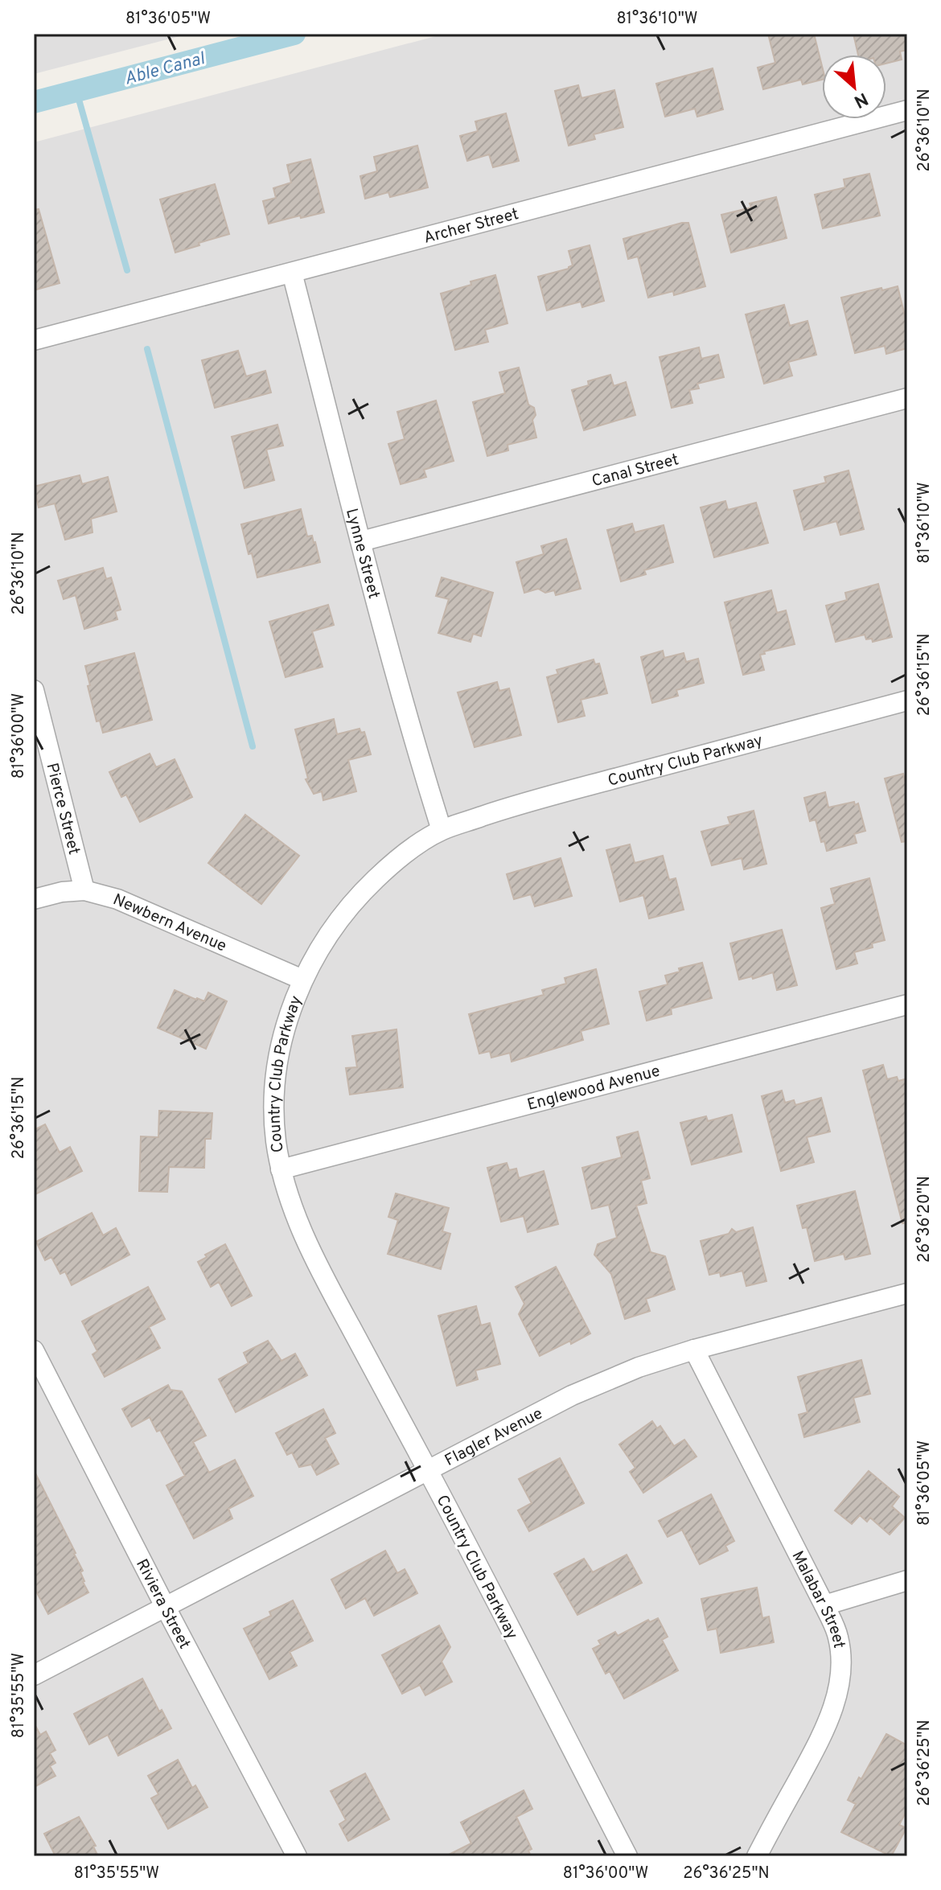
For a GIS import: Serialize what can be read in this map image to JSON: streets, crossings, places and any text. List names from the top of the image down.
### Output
{
  "streets": {
    "street": [
      "Archer Street",
      "Canal Street",
      "Lynne Street",
      "Country Club Parkway",
      "Pierce Street",
      "Newbern Avenue",
      "Englewood Avenue",
      "Flagler Avenue",
      "Malabar Street",
      "Riviera Street"
    ]
  },
  "crossings": [
    ["Archer Street", "Lynne Street"],
    ["Canal Street", "Lynne Street"],
    ["Lynne Street", "Country Club Parkway"],
    ["Country Club Parkway", "Newbern Avenue"],
    ["Country Club Parkway", "Englewood Avenue"],
    ["Country Club Parkway", "Flagler Avenue"],
    ["Pierce Street", "Newbern Avenue"],
    ["Flagler Avenue", "Malabar Street"],
    ["Flagler Avenue", "Riviera Street"]
  ],
  "water": ["Able Canal"],
  "north": "bottom right",
  "coordinates": [
    "81°36'05\"W",
    "81°36'10\"W",
    "26°36'10\"N",
    "26°36'15\"N",
    "81°36'00\"W",
    "26°36'20\"N",
    "81°35'55\"W",
    "26°36'25\"N"
  ]
}
